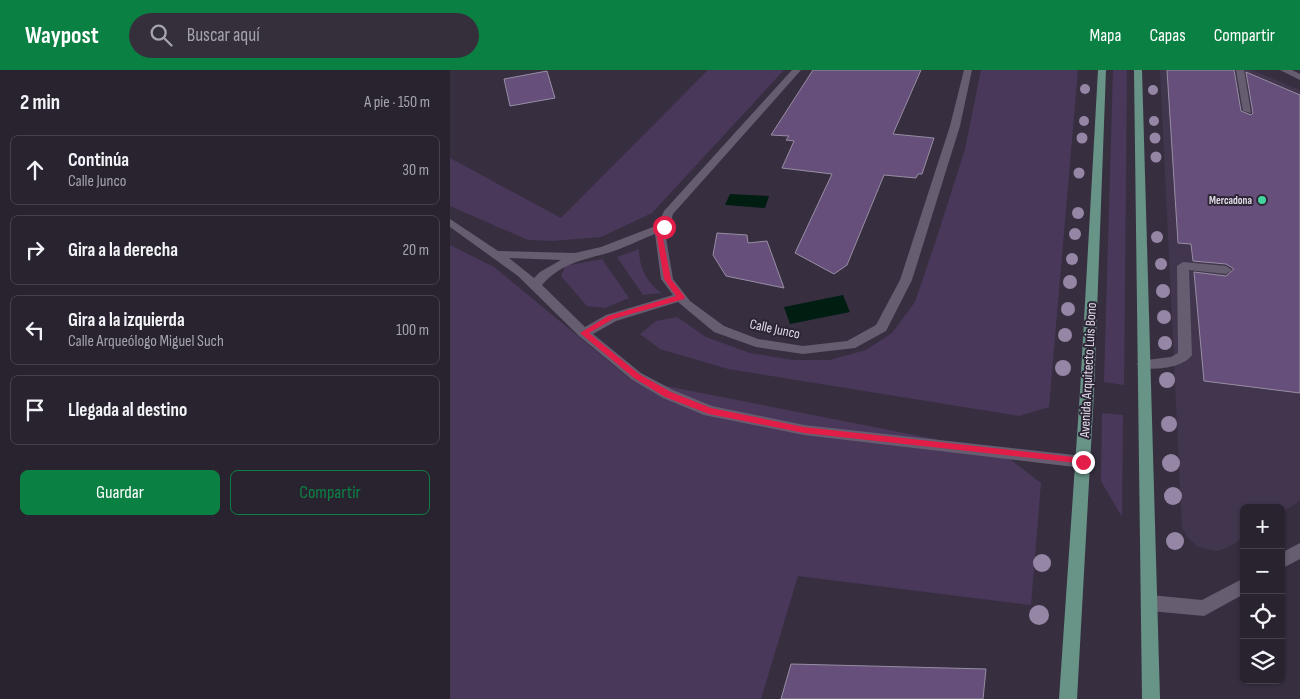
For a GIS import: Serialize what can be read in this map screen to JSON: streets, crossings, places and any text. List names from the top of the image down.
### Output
{
  "streets": {
    "main road": ["Avenida Arquitecto Luis Bono"],
    "street": ["Calle Junco"]
  },
  "places": ["Mercadona"],
  "page": {
    "header": "Waypost",
    "search": "Buscar aquí",
    "nav": ["Mapa", "Capas", "Compartir"],
    "heading": ["2 min", "A pie · 150 m"],
    "list": [
      ["Continúa", "Calle Junco", "30 m"],
      ["Gira a la derecha", "20 m"],
      ["Gira a la izquierda", "Calle Arqueólogo Miguel Such", "100 m"],
      "Llegada al destino"
    ],
    "buttons": ["Guardar", "Compartir"],
    "map_buttons": ["+", "−"]
  }
}
